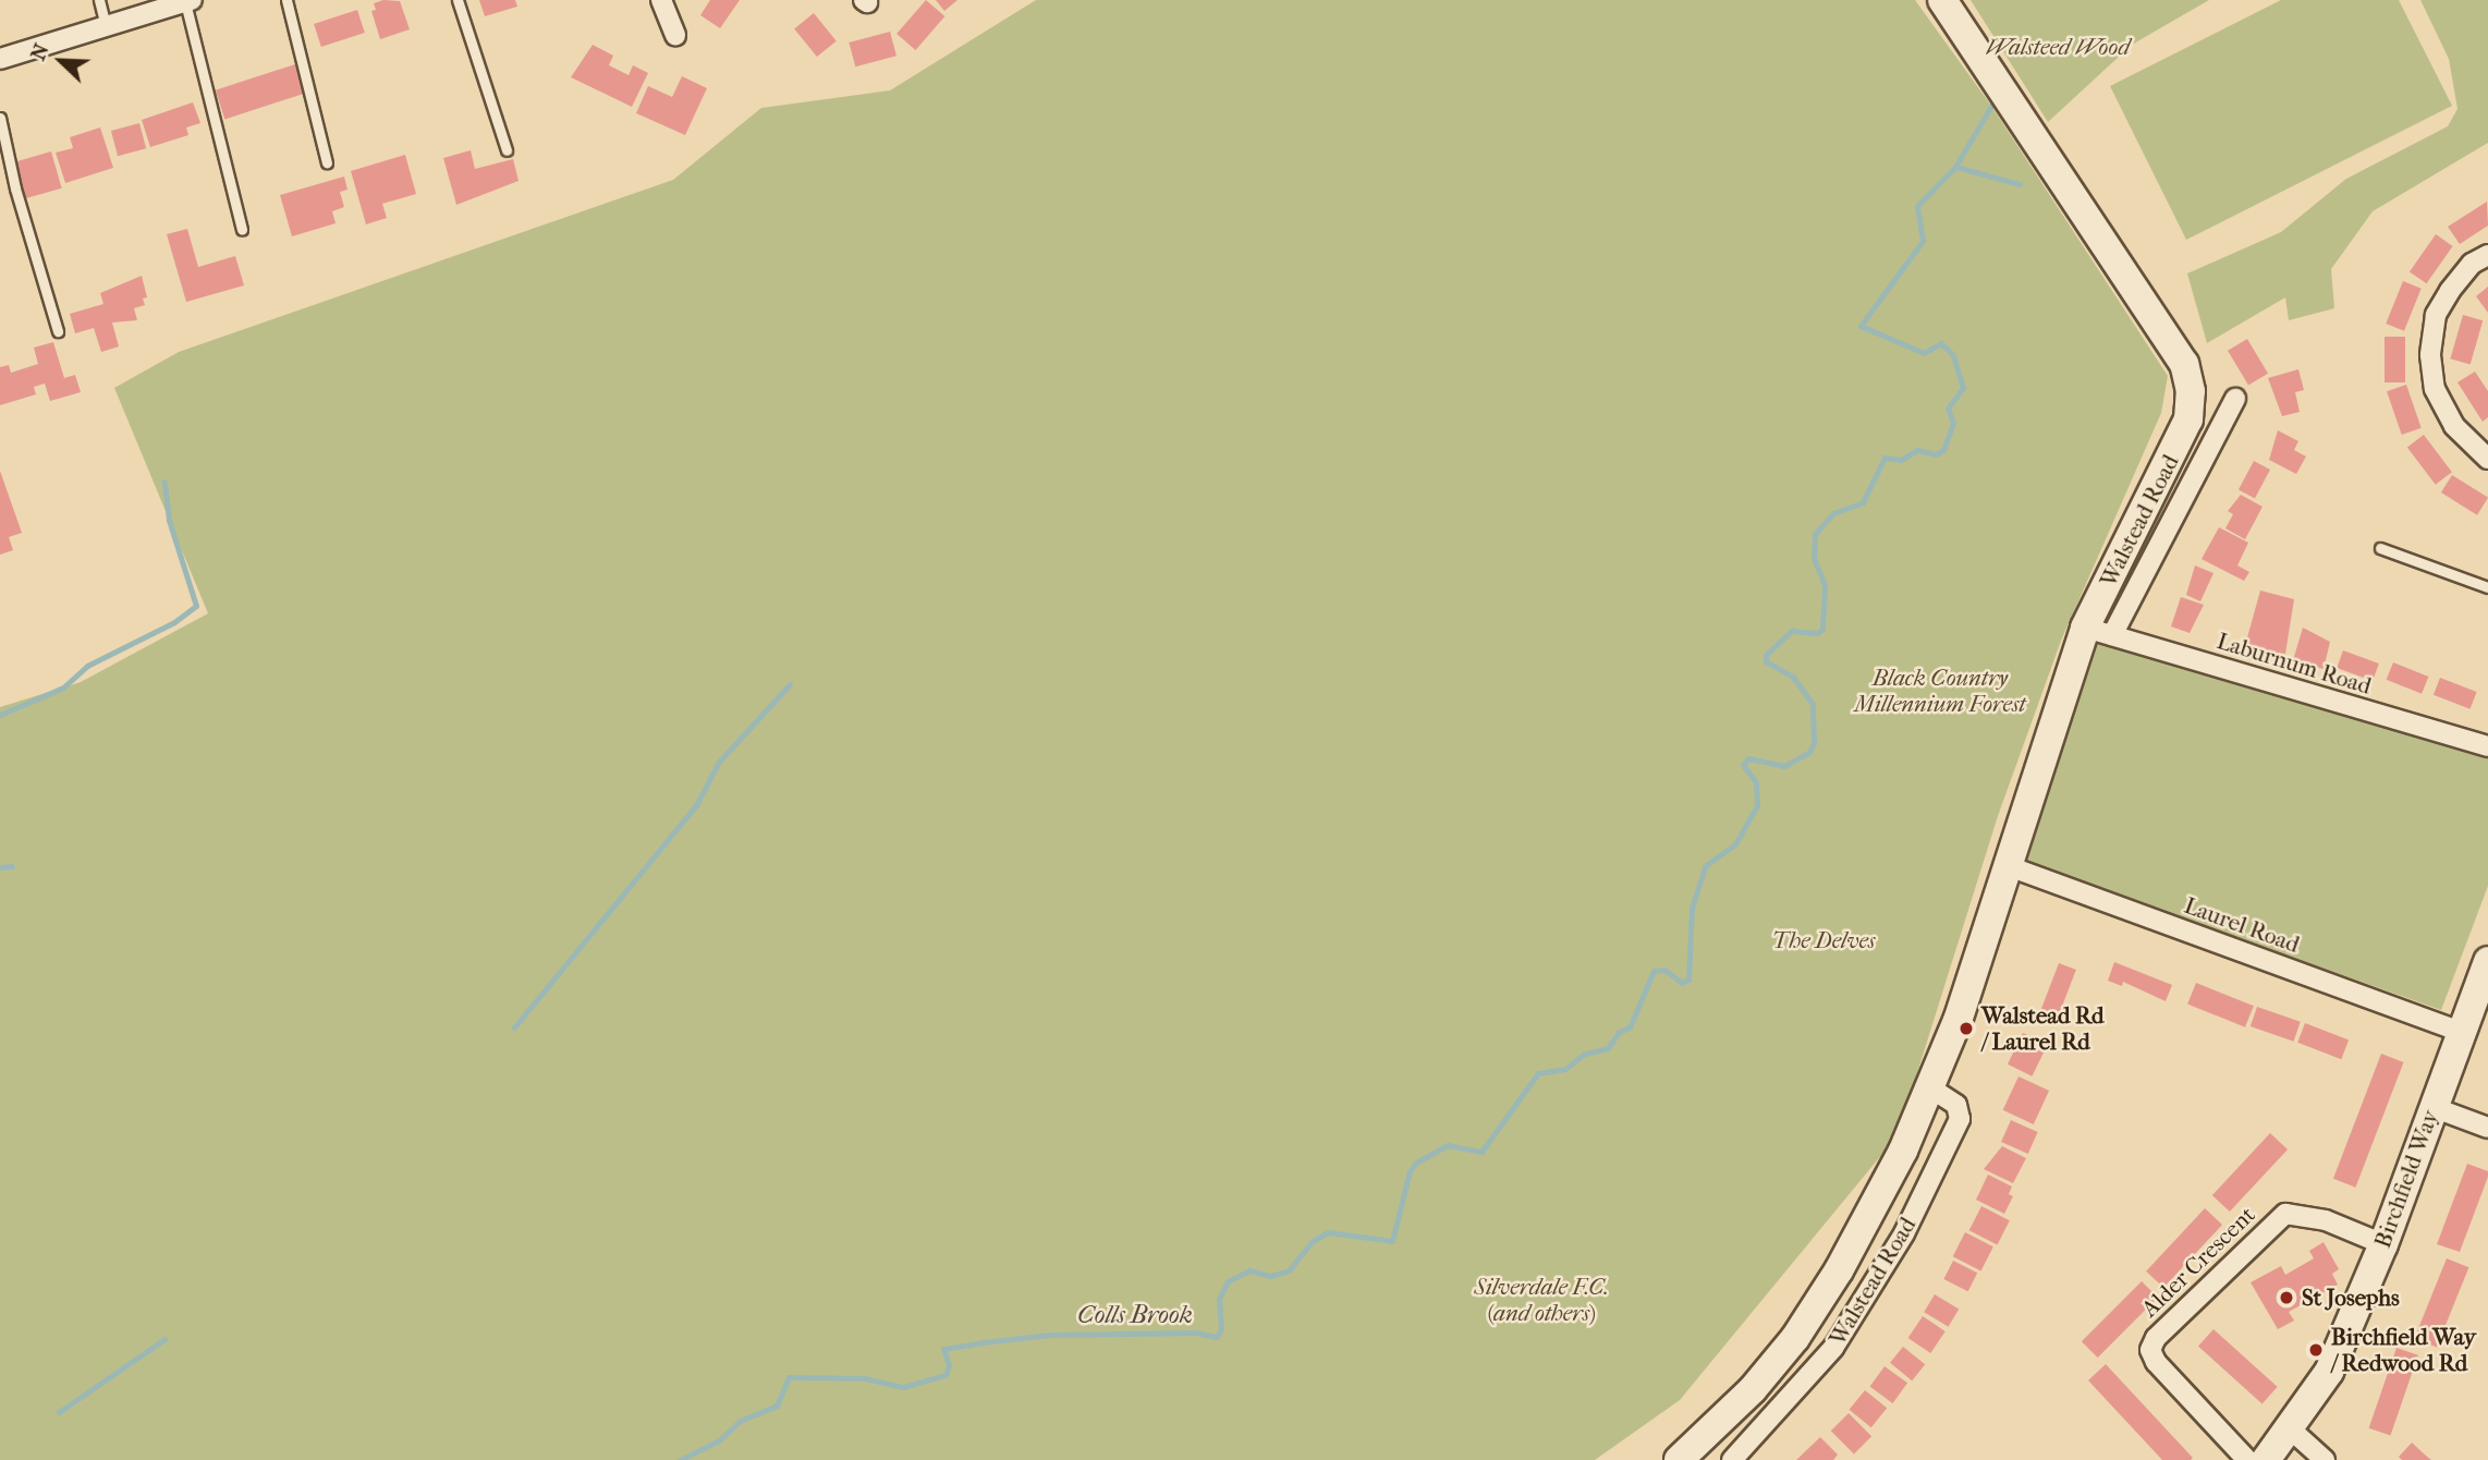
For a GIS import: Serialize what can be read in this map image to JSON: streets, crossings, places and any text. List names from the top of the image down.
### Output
{
  "streets": {
    "street": [
      "Walstead Road",
      "Laburnum Road",
      "Laurel Road",
      "Birchfield Way",
      "Alder Crescent"
    ]
  },
  "crossings": [
    ["Walstead Road", "Laburnum Road"],
    ["Walstead Road", "Laurel Road"],
    ["Laurel Road", "Birchfield Way"],
    ["Birchfield Way", "Alder Crescent"]
  ],
  "water": ["Colls Brook"],
  "parks": [
    "Walsteed Wood",
    "Black Country Millennium Forest",
    "The Delves",
    "Silverdale F.C. (and others)"
  ],
  "places": ["Walstead Rd / Laurel Rd", "St Josephs", "Birchfield Way / Redwood Rd"],
  "north": "top left"
}
